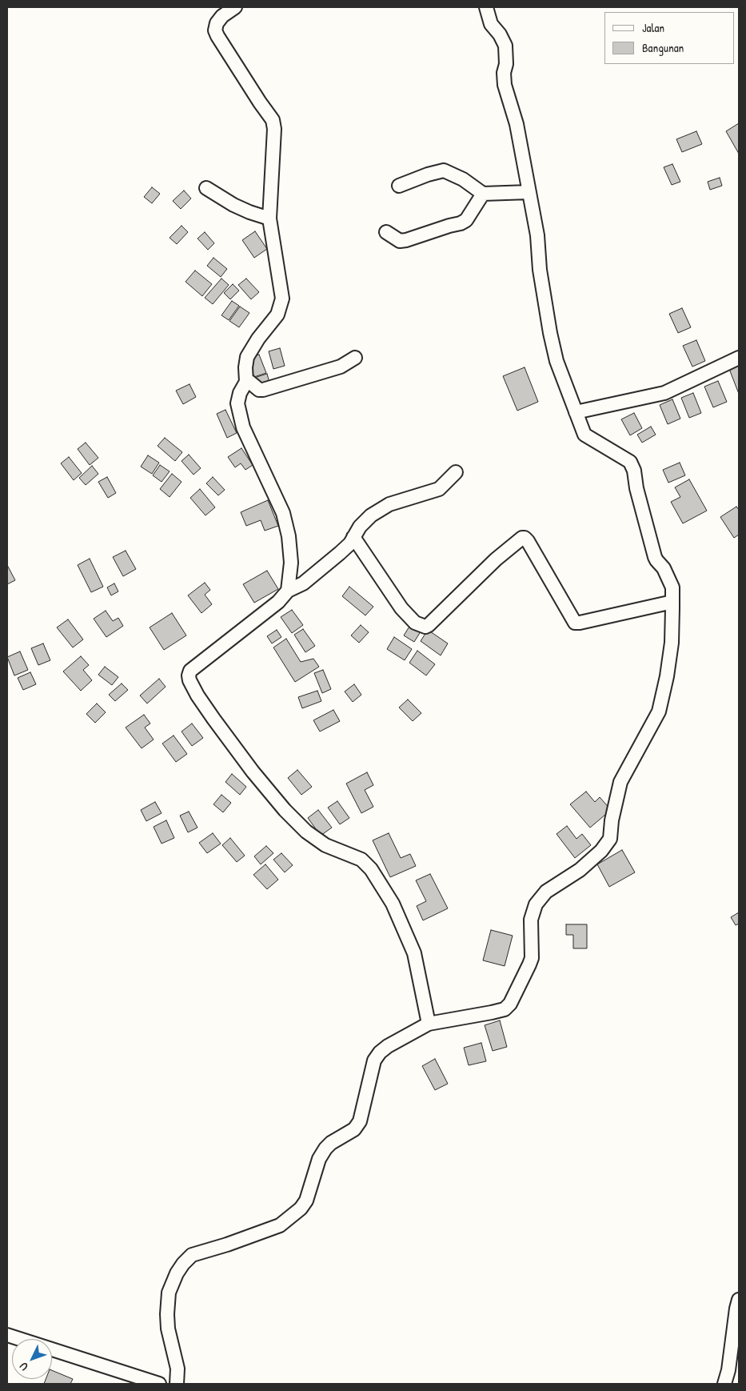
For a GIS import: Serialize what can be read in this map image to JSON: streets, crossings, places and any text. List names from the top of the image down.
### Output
{
  "legend": ["Jalan", "Bangunan"],
  "north": "bottom left"
}
